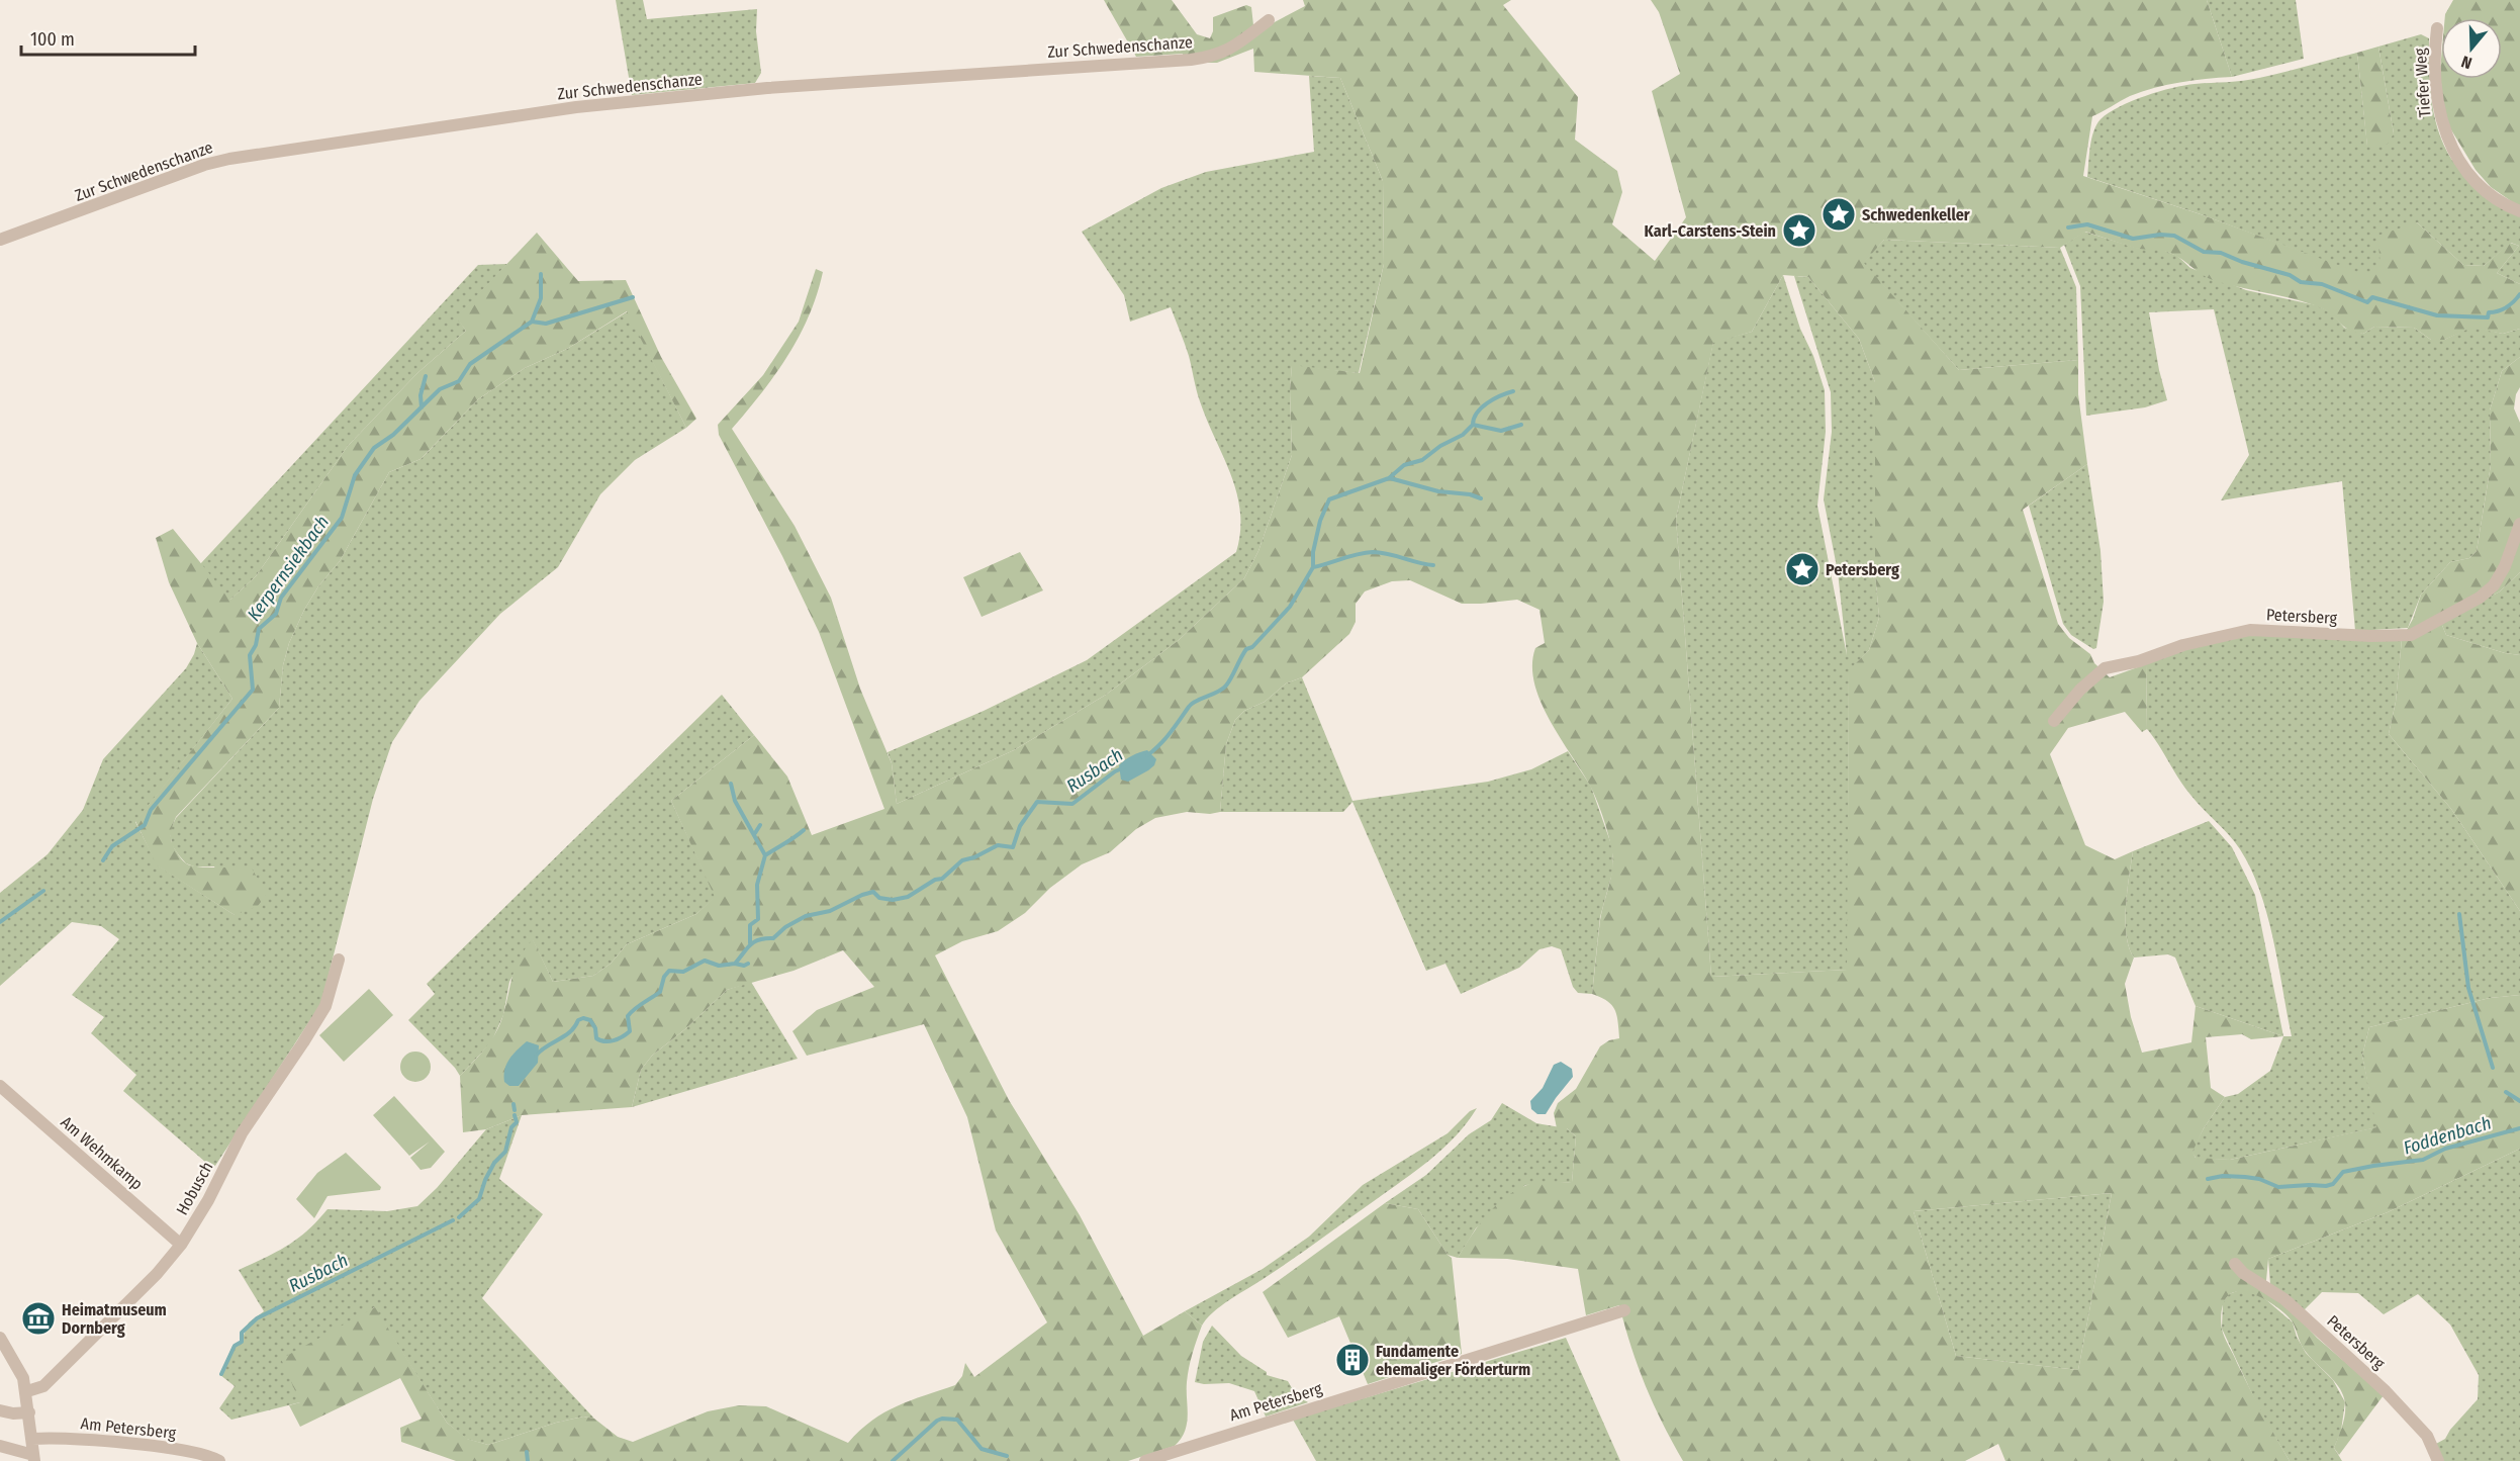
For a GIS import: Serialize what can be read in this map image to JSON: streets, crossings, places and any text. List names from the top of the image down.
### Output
{
  "streets": {
    "street": [
      "Zur Schwedenschanze",
      "Tiefer Weg",
      "Petersberg",
      "Am Wehmkamp",
      "Hobusch",
      "Am Petersberg"
    ]
  },
  "crossings": [
    ["Am Wehmkamp", "Hobusch"]
  ],
  "water": ["Kerpernsiekbach", "Rusbach", "Foddenbach"],
  "places": {
    "place": ["Schwedenkeller", "Karl-Carstens-Stein", "Petersberg"],
    "museum": ["Heimatmuseum Dornberg"],
    "building": ["Fundamente ehemaliger Förderturm"]
  },
  "scale_bar": "100 m",
  "north": "bottom"
}
